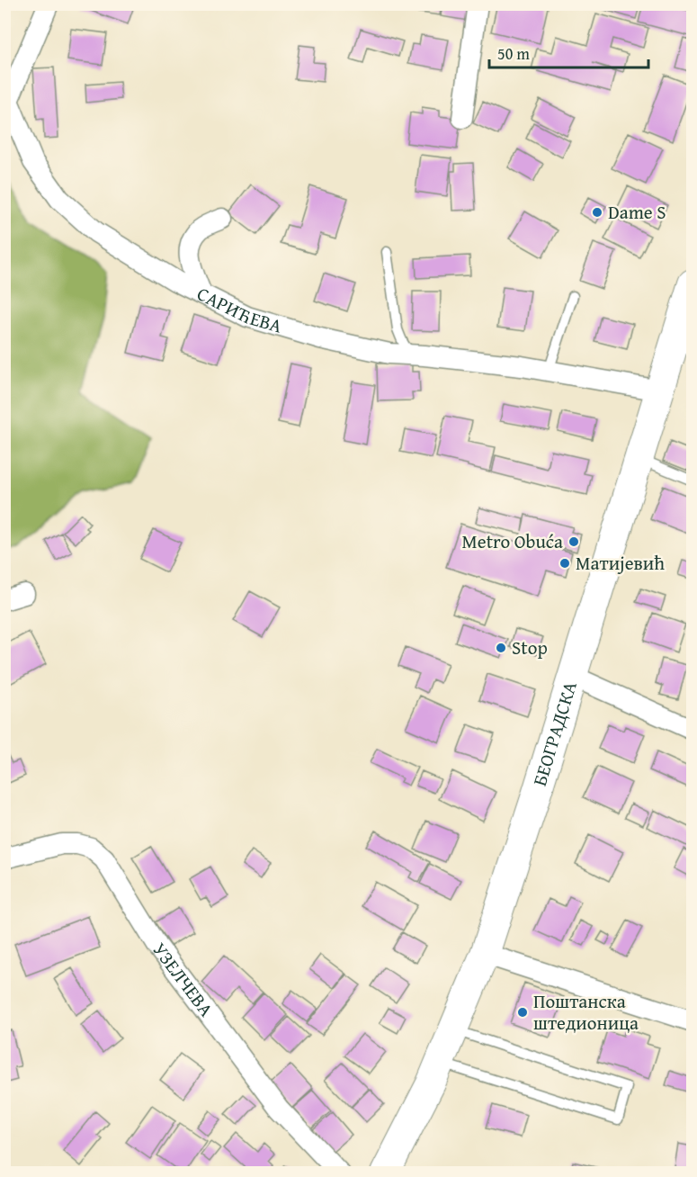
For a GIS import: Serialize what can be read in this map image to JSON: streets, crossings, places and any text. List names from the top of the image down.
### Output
{
  "streets": {
    "main road": ["БЕОГРАДСКА"],
    "street": ["САРИЋЕВА", "УЗЕЛЧЕВА"]
  },
  "crossings": [
    ["САРИЋЕВА", "БЕОГРАДСКА"]
  ],
  "places": [
    "Dame S",
    "Metro Obuća",
    "Матијевић",
    "Stop",
    "Поштанска штедионица"
  ],
  "scale_bar": "50 m"
}
